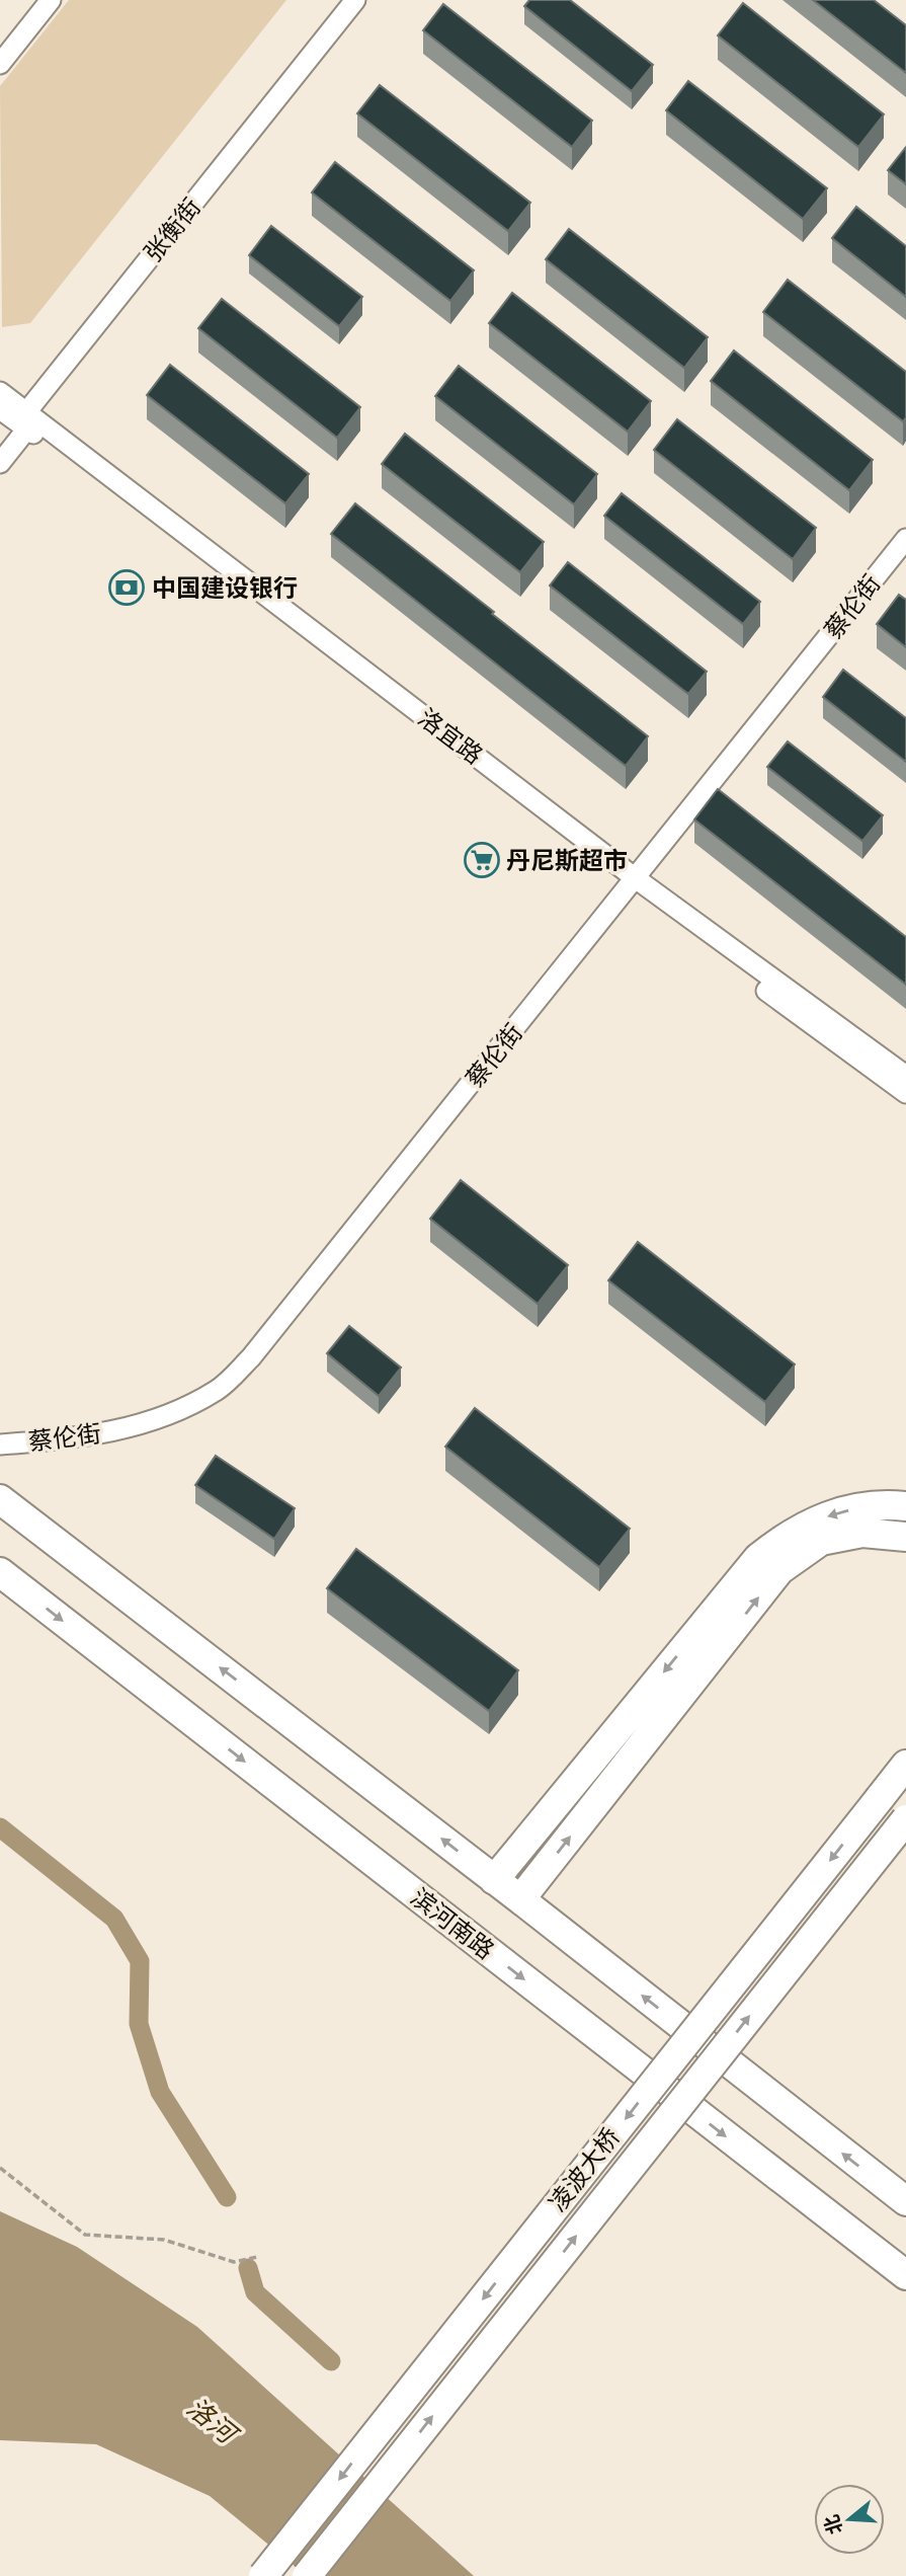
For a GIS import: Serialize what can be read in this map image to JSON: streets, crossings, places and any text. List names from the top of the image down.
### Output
{
  "streets": {
    "highway": ["滨河南路", "凌波大桥"],
    "street": ["张衡街", "蔡伦街", "洛宜路"]
  },
  "crossings": [
    ["张衡街", "洛宜路"],
    ["蔡伦街", "洛宜路"]
  ],
  "water": ["洛河"],
  "places": {
    "bank": ["中国建设银行"],
    "supermarket": ["丹尼斯超市"]
  },
  "north": "left"
}
